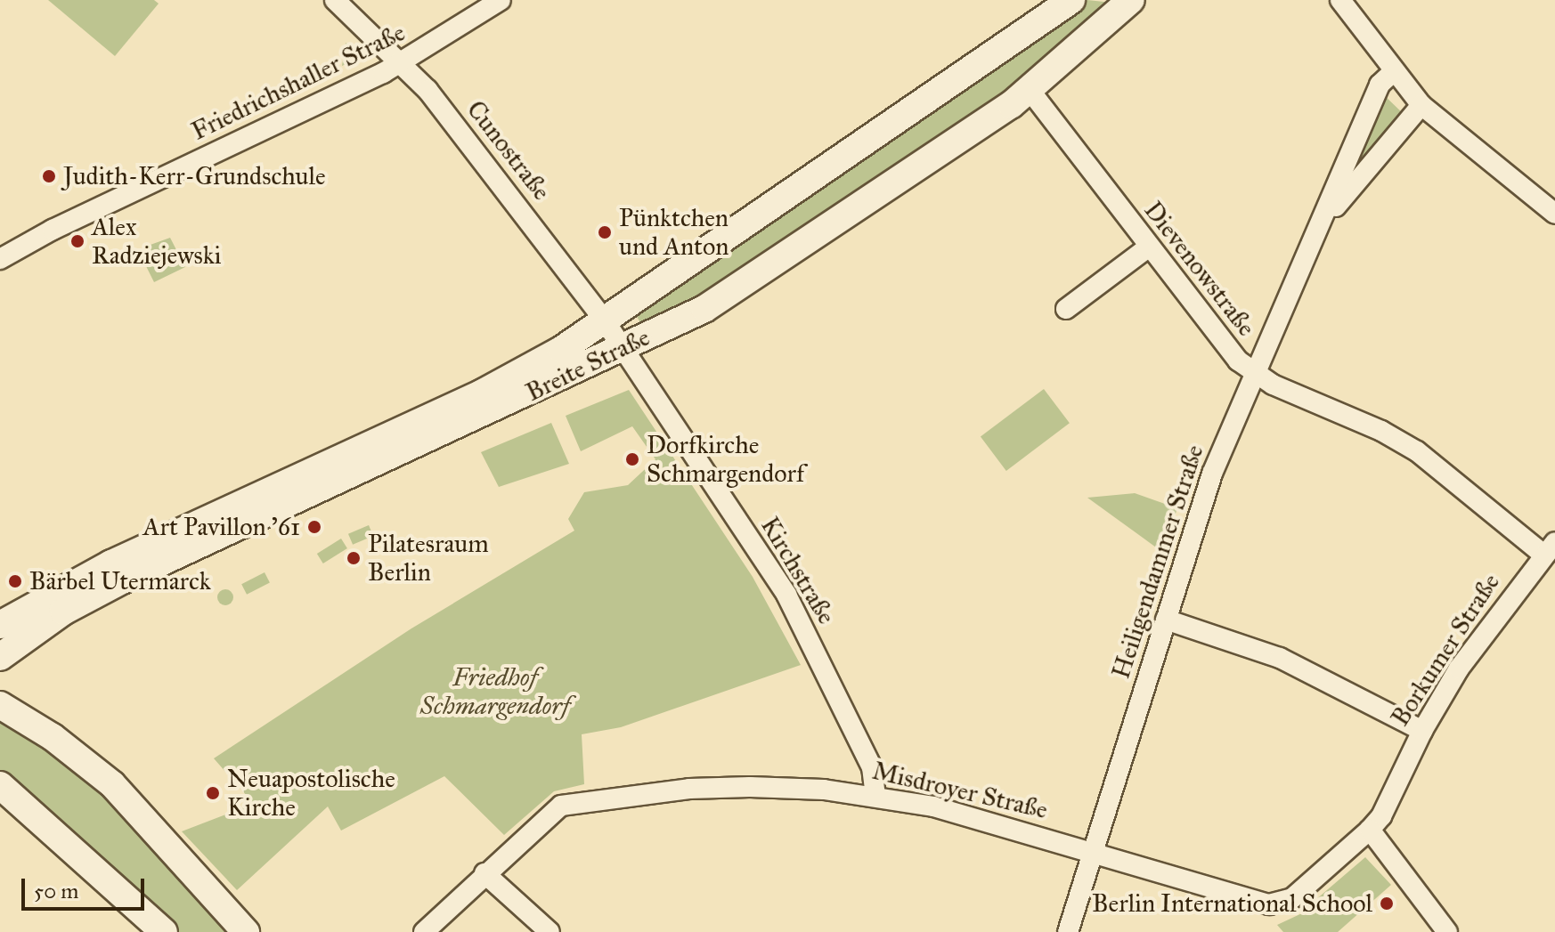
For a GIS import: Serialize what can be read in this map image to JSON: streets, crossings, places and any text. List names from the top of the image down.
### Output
{
  "streets": {
    "main road": ["Breite Straße"],
    "street": [
      "Friedrichshaller Straße",
      "Cunostraße",
      "Dievenowstraße",
      "Heiligendammer Straße",
      "Kirchstraße",
      "Borkumer Straße",
      "Misdroyer Straße"
    ]
  },
  "crossings": [
    ["Friedrichshaller Straße", "Cunostraße"],
    ["Cunostraße", "Breite Straße"],
    ["Cunostraße", "Kirchstraße"],
    ["Dievenowstraße", "Breite Straße"],
    ["Dievenowstraße", "Heiligendammer Straße"],
    ["Dievenowstraße", "Borkumer Straße"],
    ["Breite Straße", "Kirchstraße"],
    ["Heiligendammer Straße", "Misdroyer Straße"],
    ["Kirchstraße", "Misdroyer Straße"],
    ["Borkumer Straße", "Misdroyer Straße"]
  ],
  "parks": ["Friedhof Schmargendorf"],
  "places": [
    "Judith-Kerr-Grundschule",
    "Pünktchen und Anton",
    "Alex Radziejewski",
    "Dorfkirche Schmargendorf",
    "Art Pavillon '61",
    "Pilatesraum Berlin",
    "Bärbel Utermarck",
    "Neuapostolische Kirche",
    "Berlin International School"
  ],
  "scale_bar": "50 m"
}
